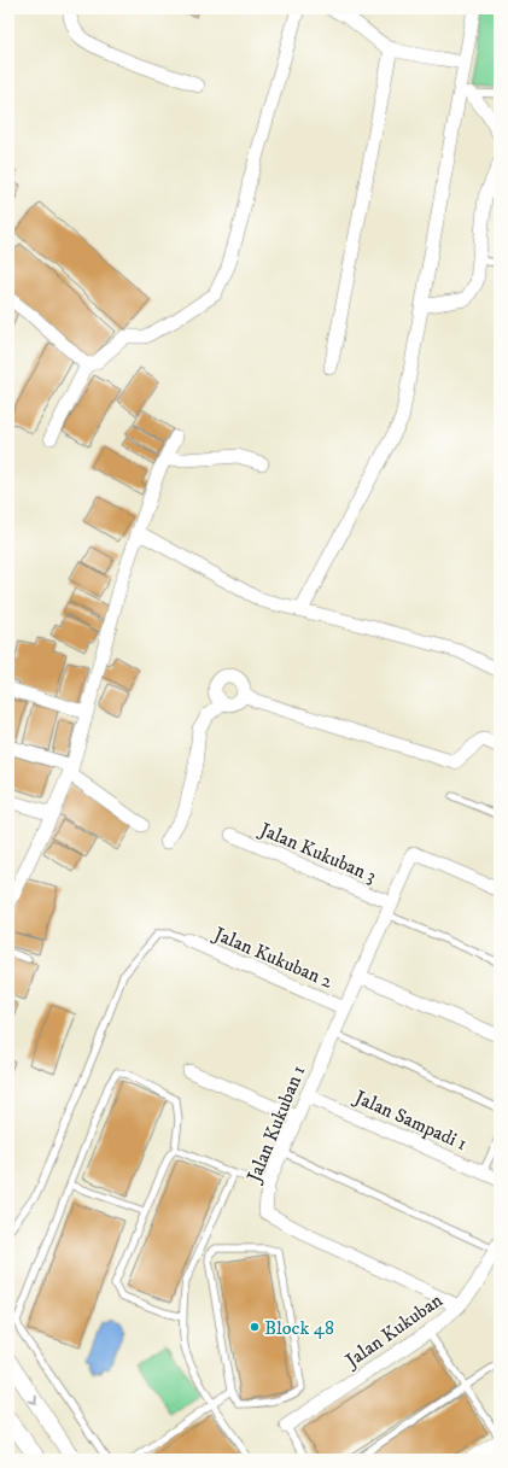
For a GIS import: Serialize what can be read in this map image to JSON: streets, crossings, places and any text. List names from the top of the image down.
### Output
{
  "streets": {
    "street": [
      "Jalan Kukuban 3",
      "Jalan Kukuban 2",
      "Jalan Sampadi 1",
      "Jalan Kukuban 1",
      "Jalan Kukuban"
    ]
  },
  "crossings": [
    ["Jalan Kukuban 3", "Jalan Kukuban 1"],
    ["Jalan Kukuban 2", "Jalan Kukuban 1"],
    ["Jalan Sampadi 1", "Jalan Kukuban 1"],
    ["Jalan Kukuban 1", "Jalan Kukuban"]
  ],
  "places": ["Block 48"]
}
